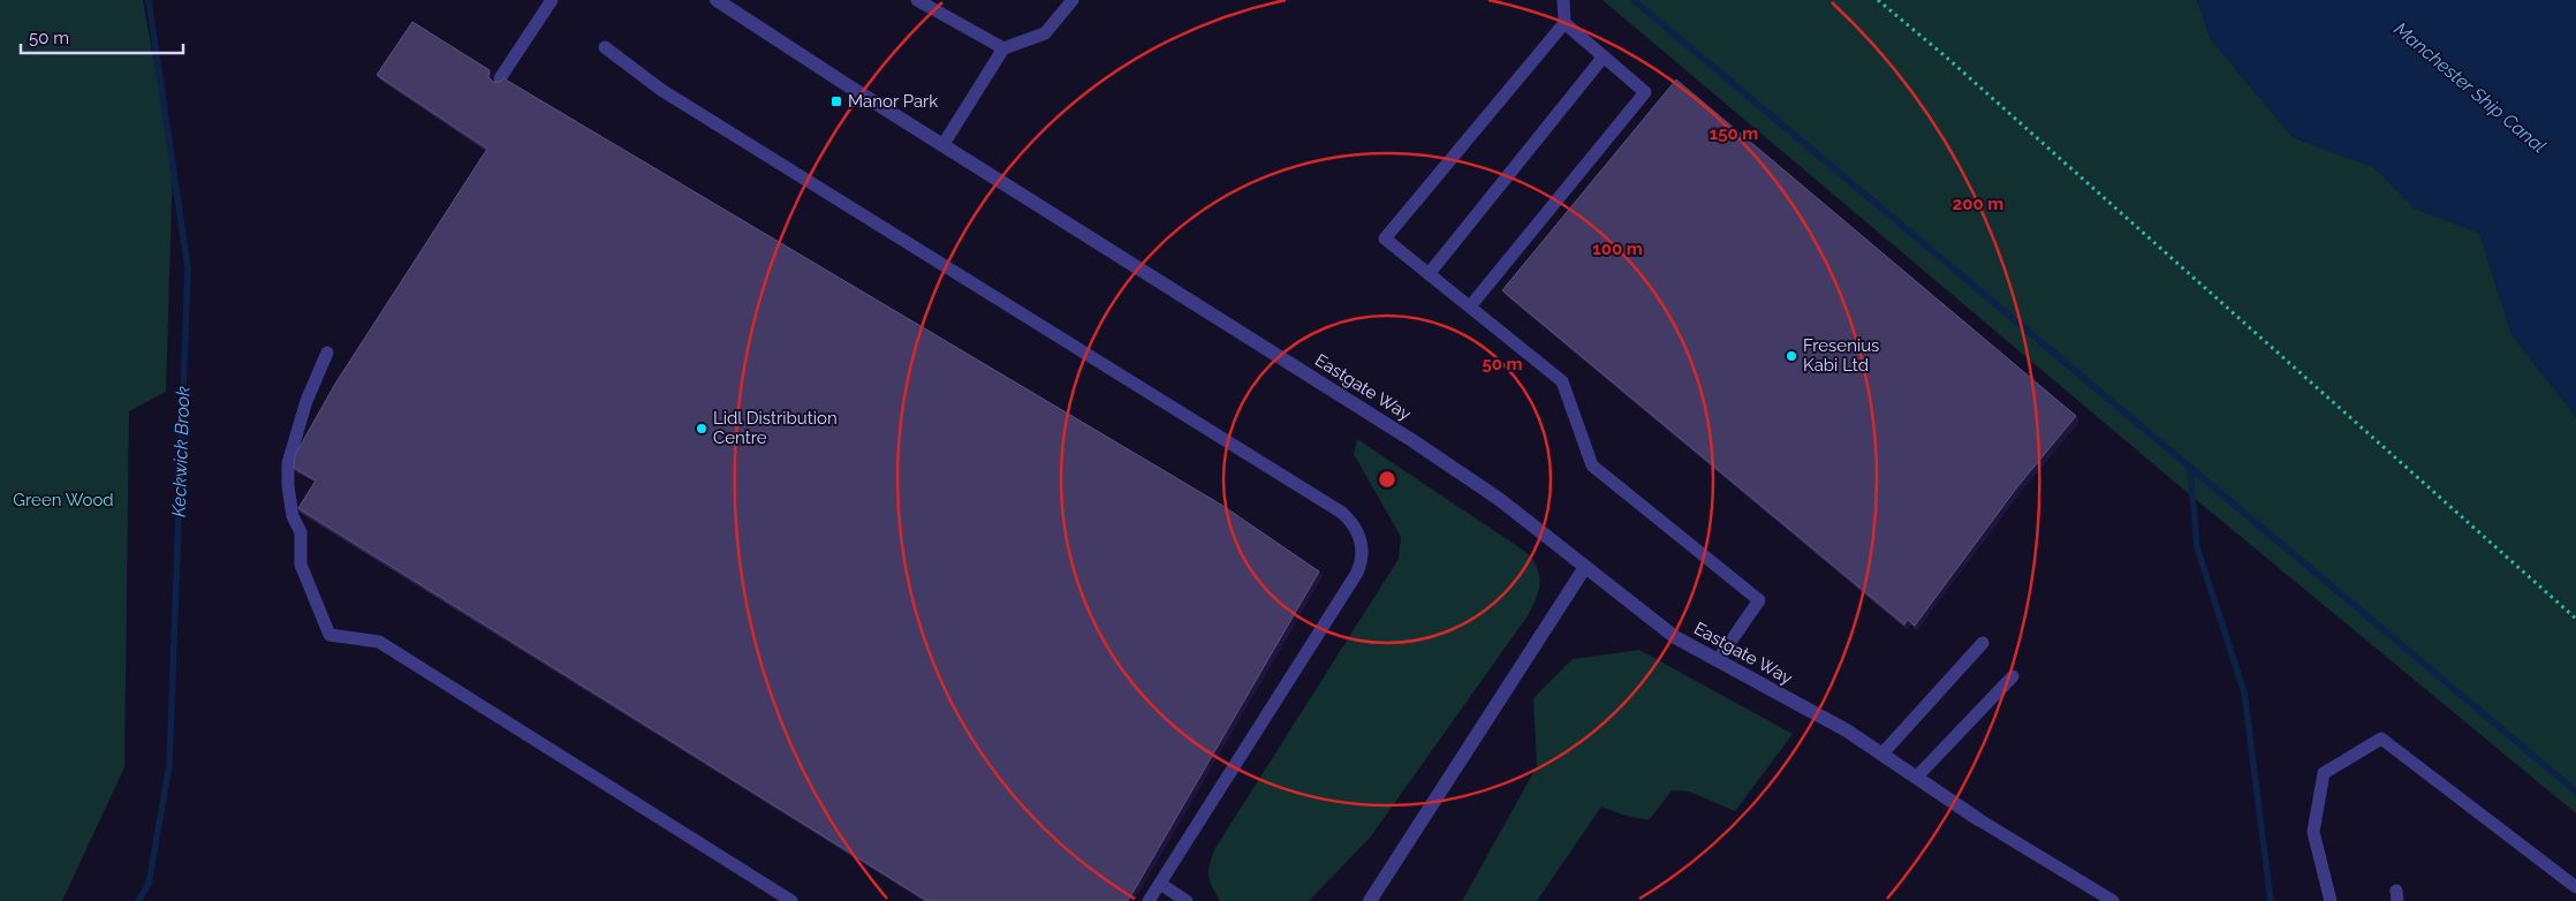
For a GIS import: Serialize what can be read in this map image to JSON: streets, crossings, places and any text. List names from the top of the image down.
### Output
{
  "streets": {
    "street": ["Eastgate Way"]
  },
  "water": ["Manchester Ship Canal", "Keckwick Brook"],
  "parks": ["Green Wood"],
  "places": {
    "transit": ["Manor Park"],
    "other": ["Fresenius Kabi Ltd", "Lidl Distribution Centre"]
  },
  "scale_bar": "50 m",
  "rings": [
    "150 m",
    "200 m",
    "100 m",
    "50 m"
  ]
}
